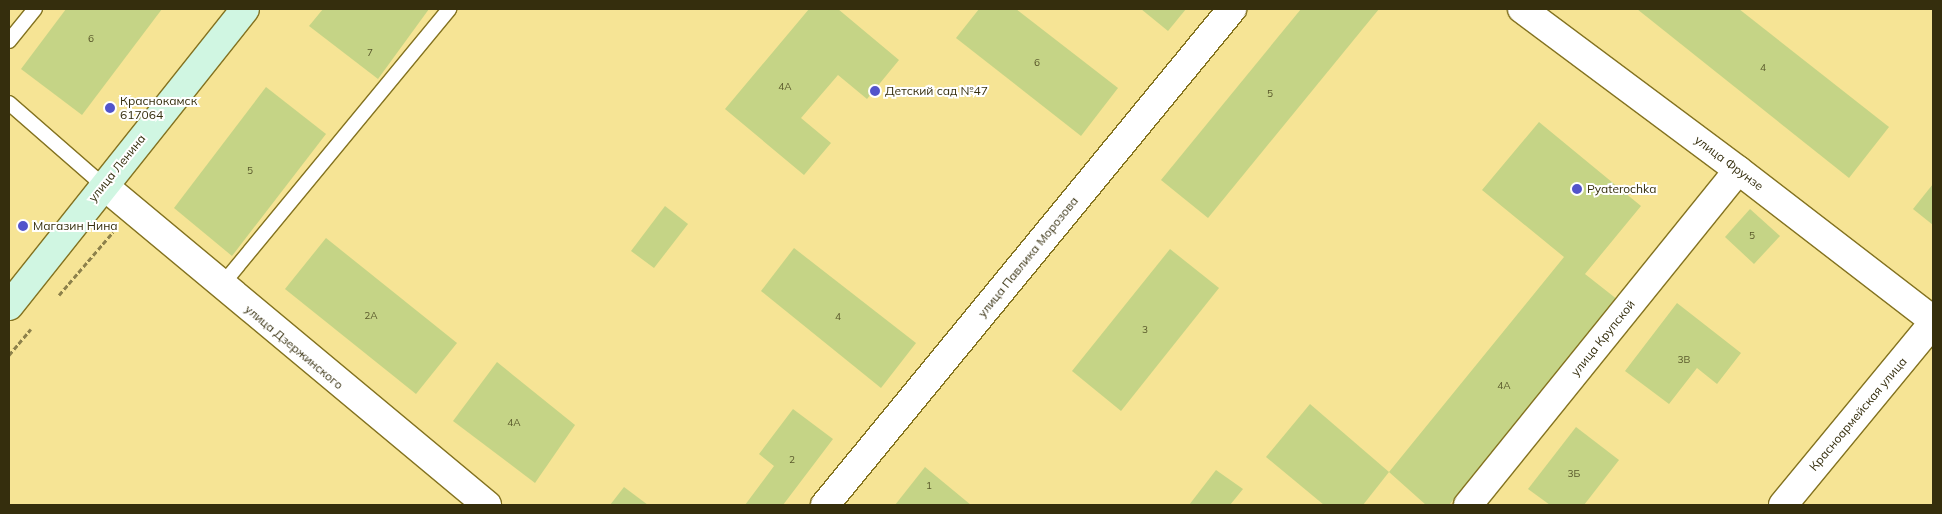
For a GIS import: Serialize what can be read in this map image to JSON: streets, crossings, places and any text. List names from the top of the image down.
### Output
{
  "streets": {
    "street": [
      "улица Фрунзе",
      "улица Ленина",
      "улица Павлика Морозова",
      "улица Крупской",
      "улица Дзержинского",
      "Красноармейская улица"
    ]
  },
  "crossings": [
    ["улица Фрунзе", "улица Крупской"],
    ["улица Фрунзе", "Красноармейская улица"],
    ["улица Ленина", "улица Дзержинского"]
  ],
  "places": [
    "Детский сад №47",
    "Краснокамск 617064",
    "Pyaterochka",
    "Магазин Нина"
  ],
  "house_numbers": [
    "6",
    "7",
    "6",
    "4",
    "4А",
    "5",
    "5",
    "5",
    "2А",
    "4",
    "3",
    "3В",
    "4А",
    "4А",
    "2",
    "3Б",
    "1"
  ]
}
